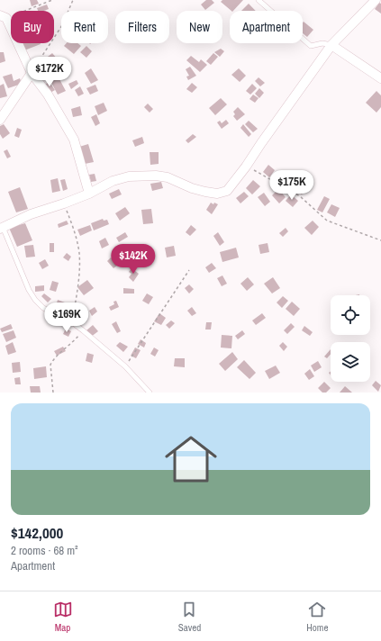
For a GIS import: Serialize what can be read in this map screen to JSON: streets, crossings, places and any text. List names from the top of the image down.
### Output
{
  "page": {
    "chip": [
      "Buy",
      "Rent",
      "Filters",
      "New",
      "Apartment"
    ],
    "price": [
      "$172K",
      "$175K",
      "$142K",
      "$169K"
    ],
    "list": [
      {
        "name": "$142,000",
        "note": "2 rooms · 68 m² · Apartment"
      }
    ],
    "tabs": ["Map", "Saved", "Home"]
  }
}
